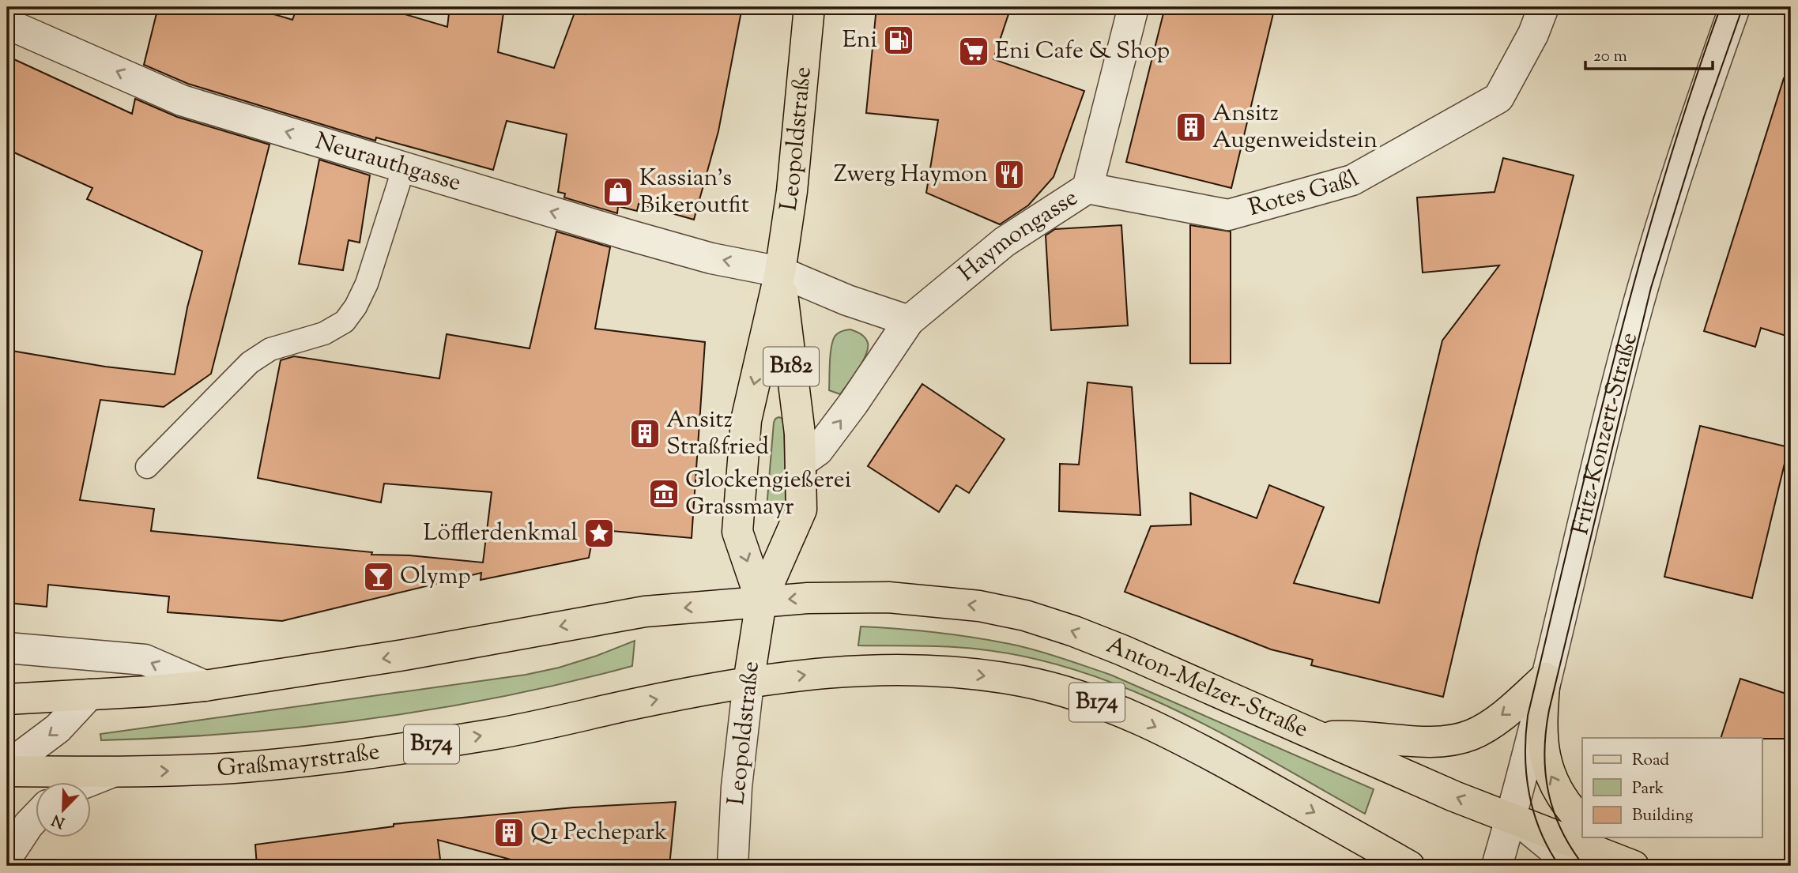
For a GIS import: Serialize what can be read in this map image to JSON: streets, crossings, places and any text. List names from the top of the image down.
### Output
{
  "streets": {
    "main road": [
      "Leopoldstraße",
      "B182",
      "Anton-Melzer-Straße",
      "B174",
      "Graßmayrstraße"
    ],
    "street": [
      "Neurauthgasse",
      "Rotes Gaßl",
      "Haymongasse",
      "Fritz-Konzert-Straße"
    ]
  },
  "crossings": [
    ["Leopoldstraße", "Neurauthgasse"],
    ["Leopoldstraße", "Haymongasse"],
    ["Leopoldstraße", "Anton-Melzer-Straße"],
    ["Leopoldstraße", "B174"],
    ["Leopoldstraße", "Graßmayrstraße"],
    ["Rotes Gaßl", "Haymongasse"],
    ["Fritz-Konzert-Straße", "Anton-Melzer-Straße"],
    ["Anton-Melzer-Straße", "B174"],
    ["B174", "Graßmayrstraße"]
  ],
  "one_way": ["Neurauthgasse"],
  "places": {
    "fuel station": ["Eni"],
    "supermarket": ["Eni Cafe & Shop"],
    "building": ["Ansitz Augenweidstein", "Ansitz Straßfried", "Q1 Pechepark"],
    "restaurant": ["Zwerg Haymon"],
    "shop": ["Kassian's Bikeroutfit"],
    "museum": ["Glockengießerei Grassmayr"],
    "place": ["Löfflerdenkmal"],
    "bar": ["Olymp"]
  },
  "legend": ["Road", "Park", "Building"],
  "scale_bar": "20 m",
  "north": "bottom left"
}
